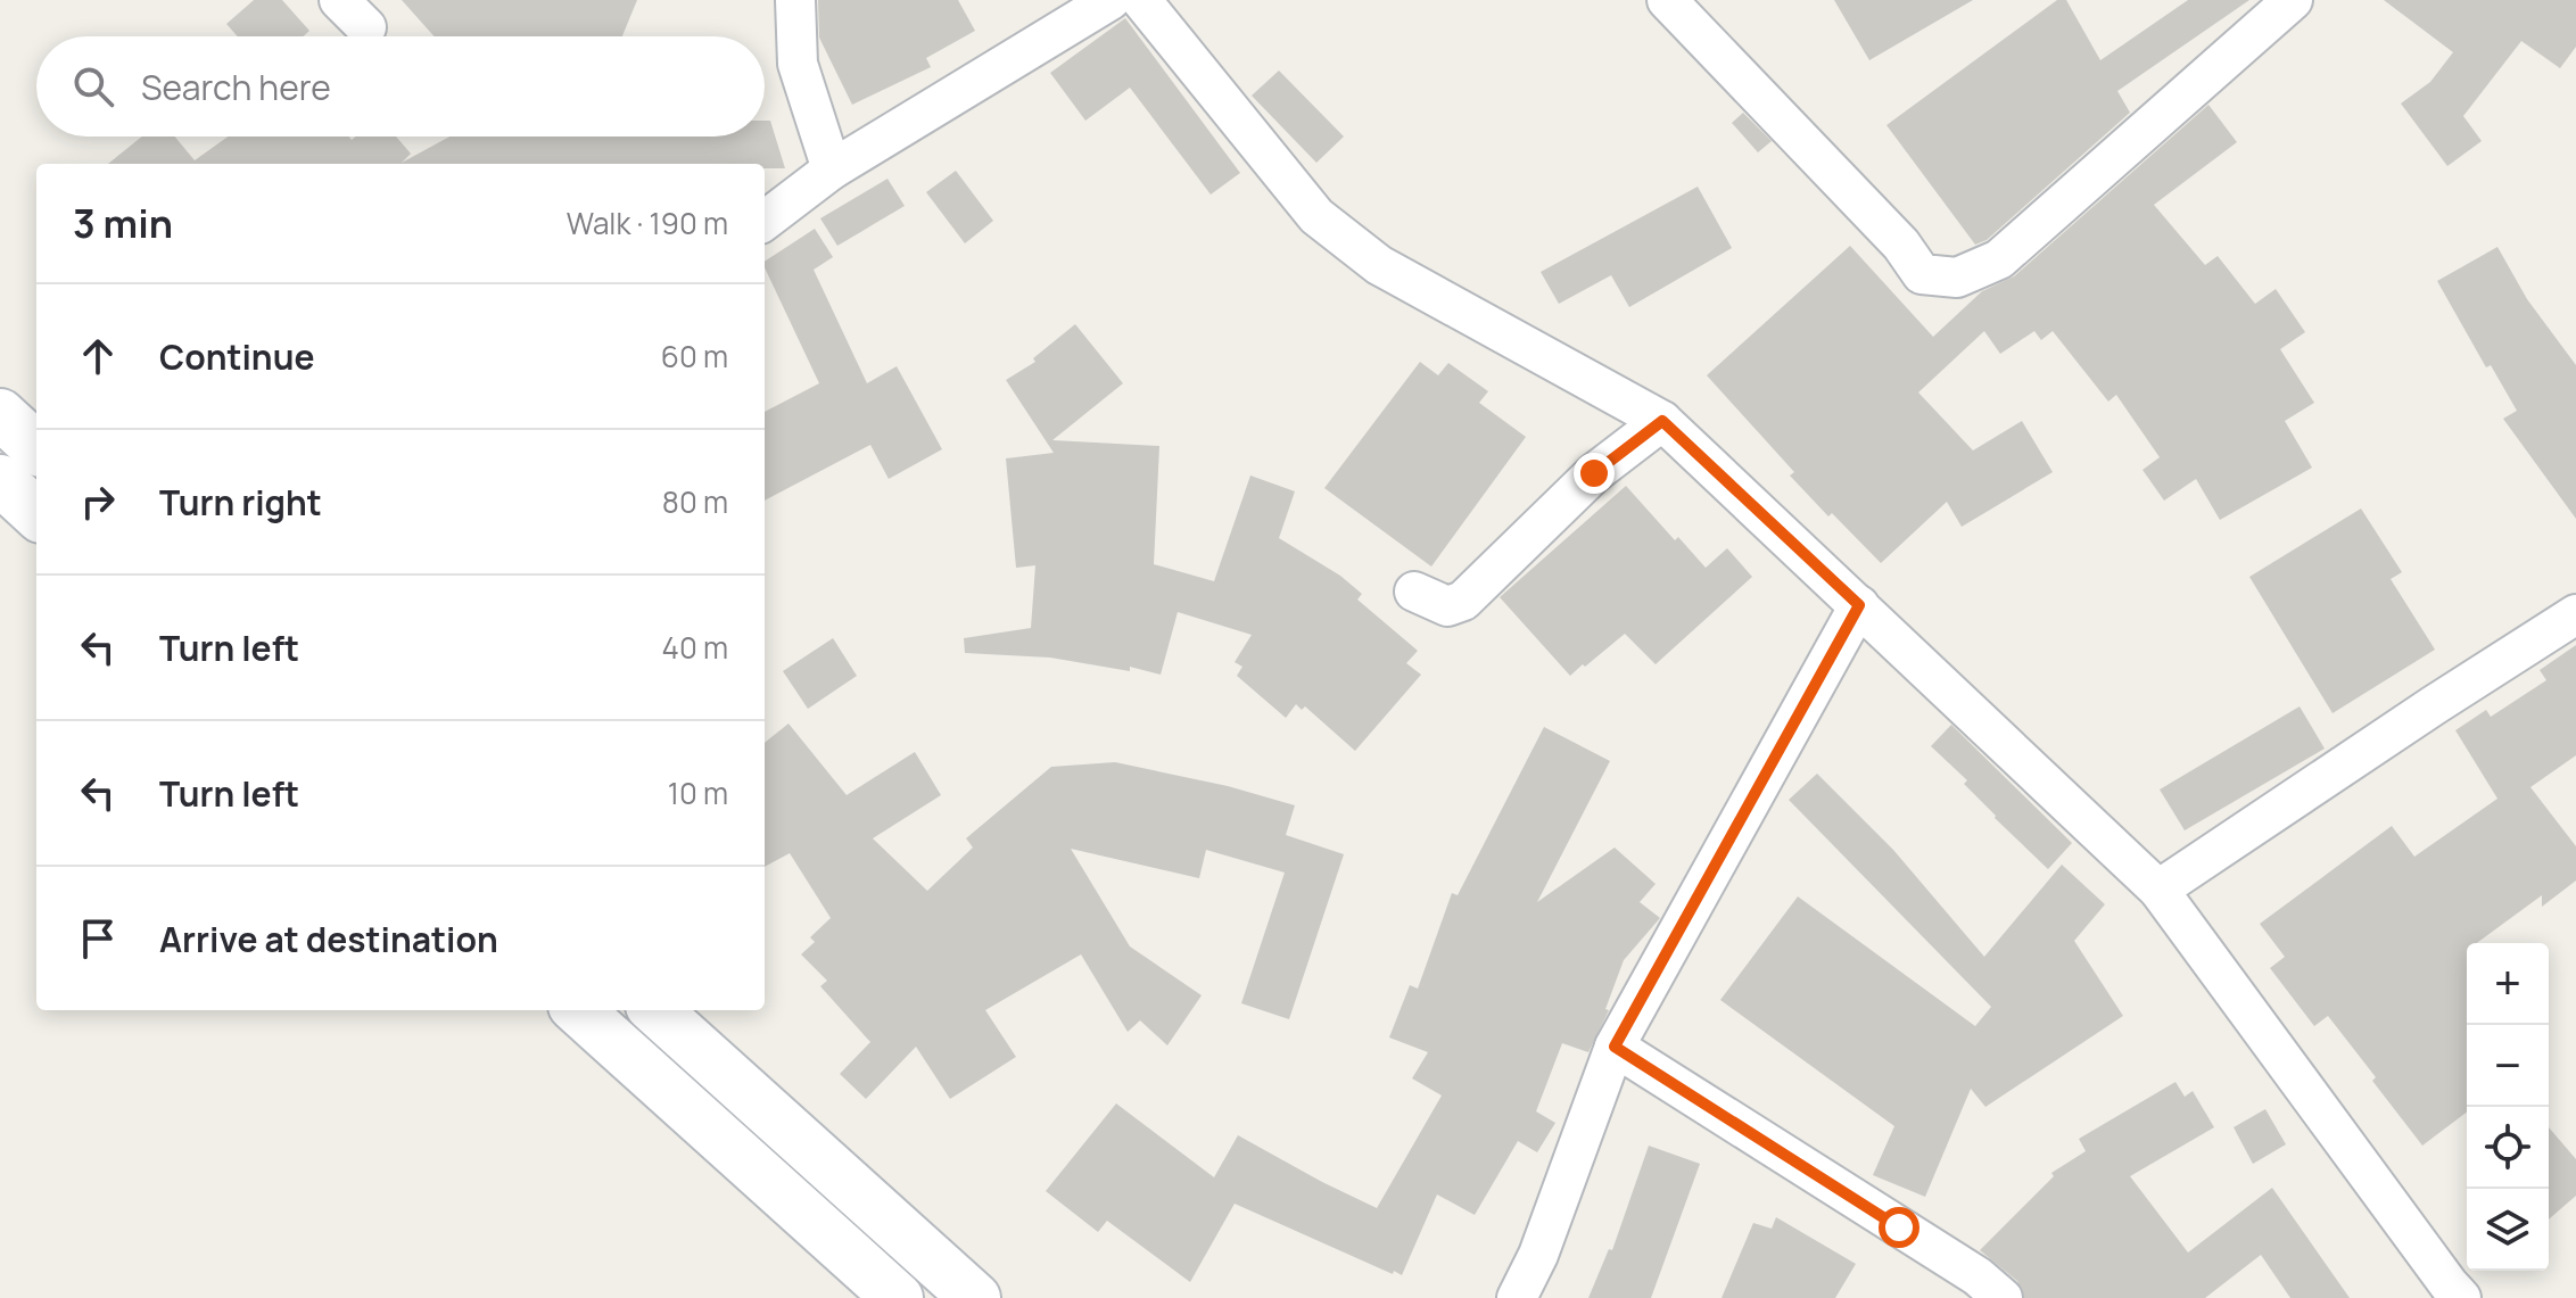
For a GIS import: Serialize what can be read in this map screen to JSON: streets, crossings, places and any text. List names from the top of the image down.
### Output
{
  "page": {
    "search": "Search here",
    "heading": ["3 min", "Walk · 190 m"],
    "list": [
      ["Continue", "60 m"],
      ["Turn right", "80 m"],
      ["Turn left", "40 m"],
      ["Turn left", "10 m"],
      "Arrive at destination"
    ],
    "map_buttons": ["+", "−"]
  }
}
